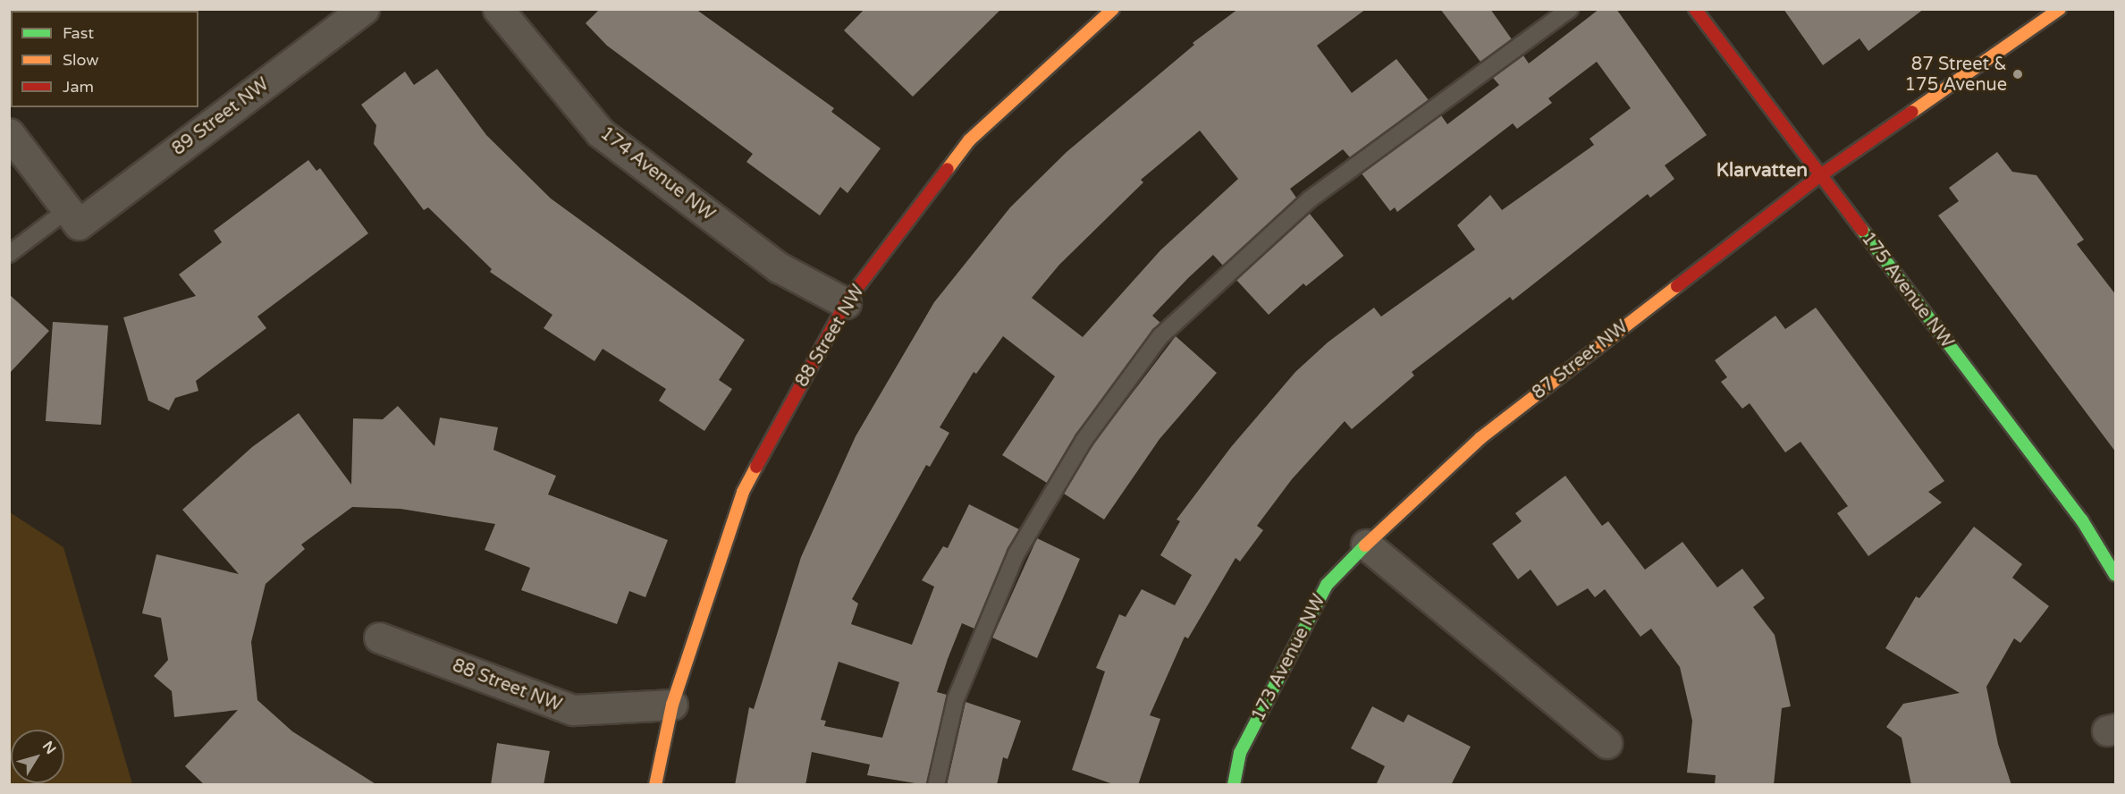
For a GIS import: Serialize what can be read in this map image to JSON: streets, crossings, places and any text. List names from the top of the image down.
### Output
{
  "streets": {
    "street": [
      "89 Street NW",
      "174 Avenue NW",
      "175 Avenue NW",
      "88 Street NW",
      "87 Street NW",
      "173 Avenue NW"
    ]
  },
  "crossings": [
    ["174 Avenue NW", "88 Street NW"],
    ["175 Avenue NW", "87 Street NW"],
    ["87 Street NW", "173 Avenue NW"]
  ],
  "districts": ["Klarvatten"],
  "places": ["87 Street & 175 Avenue"],
  "legend": ["Fast", "Slow", "Jam"],
  "north": "top right"
}
